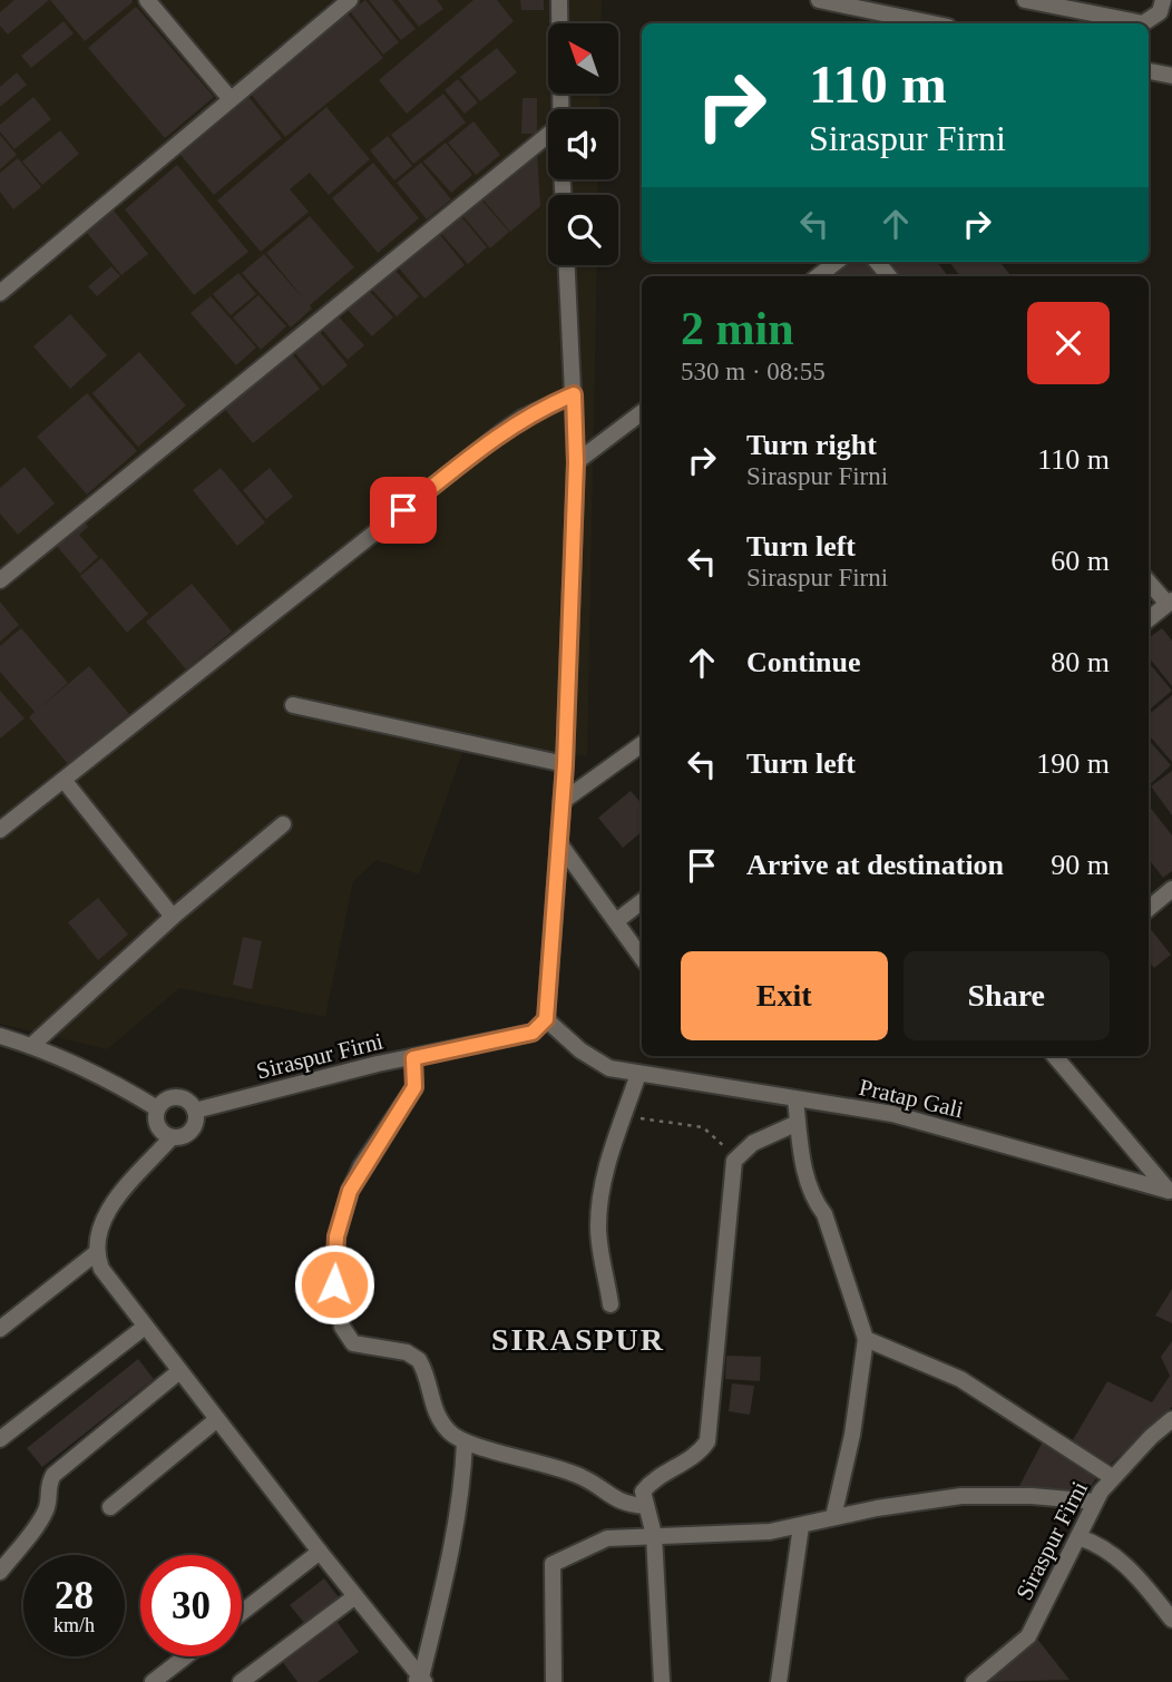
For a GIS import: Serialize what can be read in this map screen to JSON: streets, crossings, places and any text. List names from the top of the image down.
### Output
{
  "streets": {
    "street": ["Siraspur Firni", "Pratap Gali"]
  },
  "crossings": [
    ["Siraspur Firni", "Pratap Gali"]
  ],
  "districts": ["SIRASPUR"],
  "north": "top left",
  "page": {
    "turn": ["110 m", "Siraspur Firni"],
    "heading": ["2 min", "530 m · 08:55"],
    "list": [
      {
        "name": "Turn right",
        "note": "Siraspur Firni",
        "value": "110 m"
      },
      {
        "name": "Turn left",
        "note": "Siraspur Firni",
        "value": "60 m"
      },
      {
        "name": "Continue",
        "value": "80 m"
      },
      {
        "name": "Turn left",
        "value": "190 m"
      },
      {
        "name": "Arrive at destination",
        "value": "90 m"
      }
    ],
    "buttons": ["Exit", "Share"],
    "speed": "28 km/h",
    "limit": "30"
  }
}
